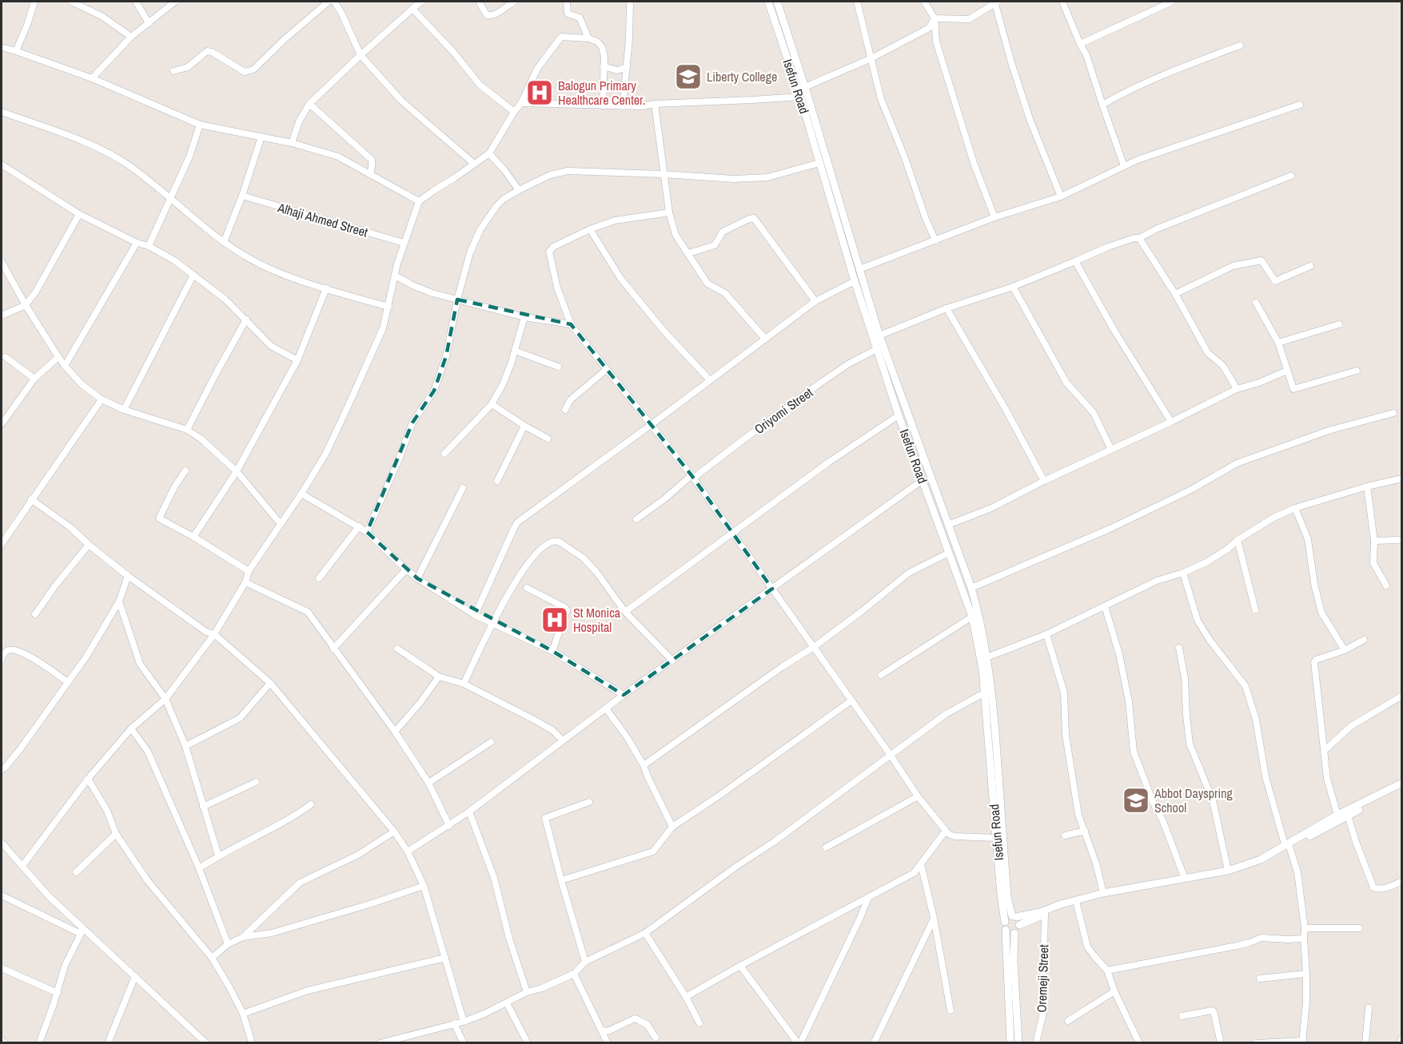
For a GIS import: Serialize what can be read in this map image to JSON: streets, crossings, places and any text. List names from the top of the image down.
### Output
{
  "streets": {
    "street": [
      "Isefun Road",
      "Alhaji Ahmed Street",
      "Oriyomi Street",
      "Oremeji Street"
    ]
  },
  "crossings": [
    ["Isefun Road", "Oriyomi Street"]
  ],
  "places": {
    "school or university": ["Liberty College", "Abbot Dayspring School"],
    "hospital": ["Balogun Primary Healthcare Center.", "St Monica Hospital"]
  }
}
